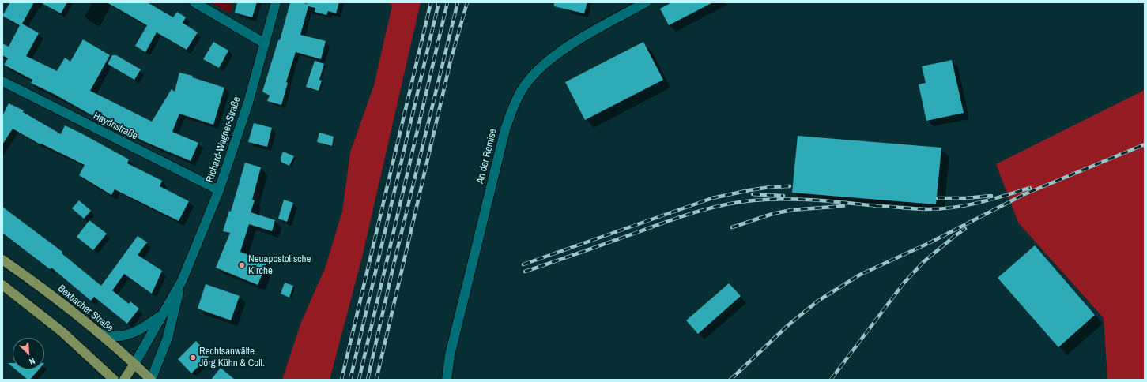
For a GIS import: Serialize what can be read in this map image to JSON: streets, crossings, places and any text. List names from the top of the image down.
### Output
{
  "streets": {
    "main road": ["Bexbacher Straße"],
    "street": ["Haydnstraße", "Richard-Wagner-Straße", "An der Remise"]
  },
  "crossings": [
    ["Haydnstraße", "Richard-Wagner-Straße"],
    ["Richard-Wagner-Straße", "Bexbacher Straße"]
  ],
  "places": ["Neuapostolische Kirche", "Rechtsanwälte Jörg Kühn & Coll."],
  "north": "bottom right"
}
